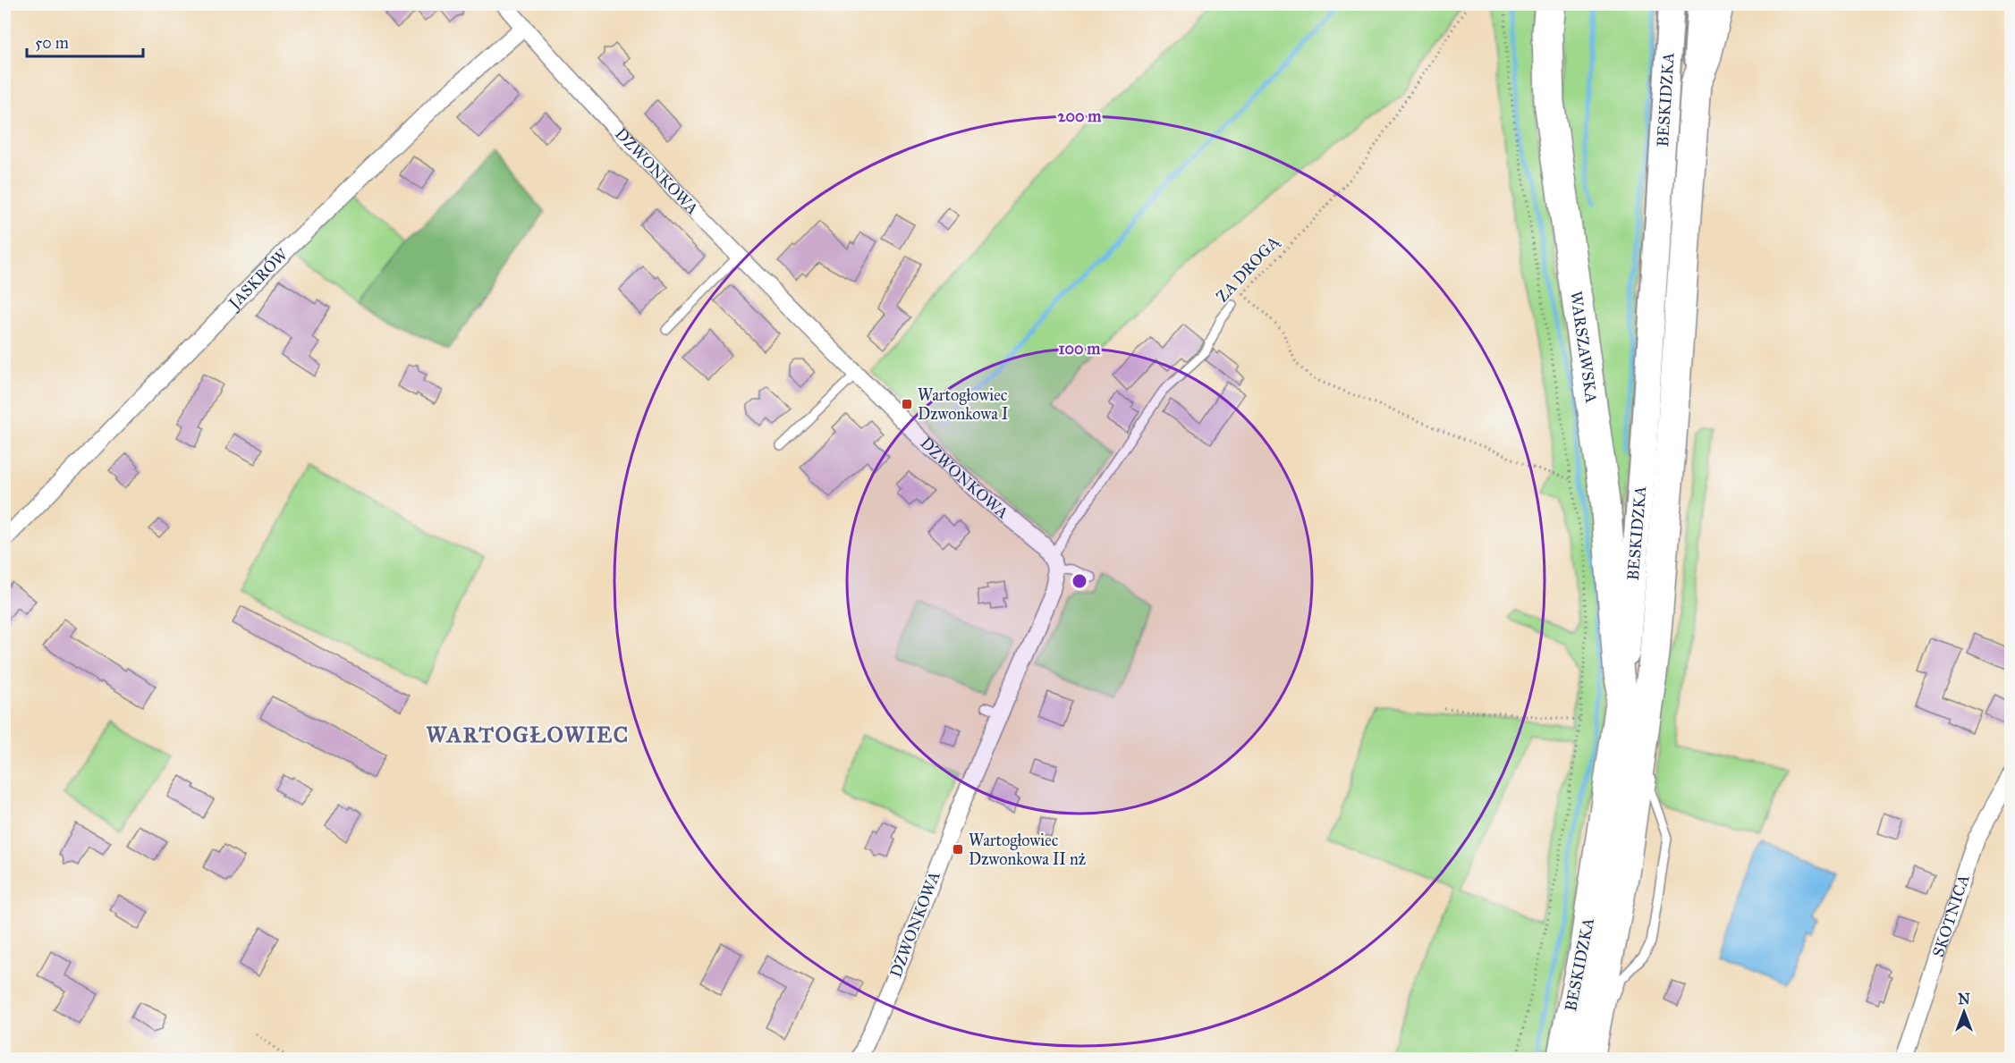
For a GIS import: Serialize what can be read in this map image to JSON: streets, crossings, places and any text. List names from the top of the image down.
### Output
{
  "streets": {
    "highway": ["BESKIDZKA", "WARSZAWSKA"],
    "street": ["DZWONKOWA", "JASKRÓW", "SKOTNICA"],
    "lane": ["ZA DROGĄ"]
  },
  "crossings": [
    ["BESKIDZKA", "WARSZAWSKA"],
    ["DZWONKOWA", "ZA DROGĄ"],
    ["DZWONKOWA", "JASKRÓW"]
  ],
  "districts": ["WARTOGŁOWIEC"],
  "places": {
    "transit": ["Wartogłowiec Dzwonkowa I", "Wartogłowiec Dzwonkowa II nż"]
  },
  "scale_bar": "50 m",
  "north": "top",
  "rings": ["200 m", "100 m"]
}
